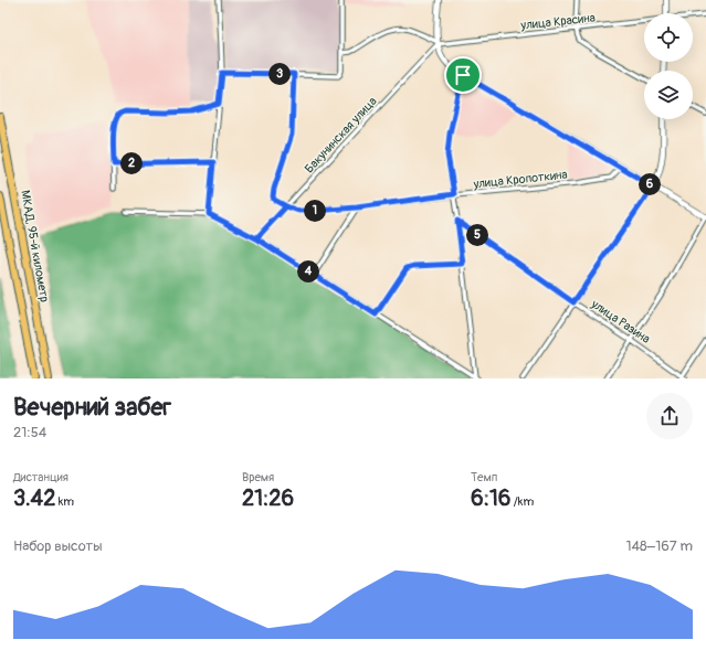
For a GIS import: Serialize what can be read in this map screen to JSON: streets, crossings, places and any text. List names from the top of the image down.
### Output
{
  "streets": {
    "highway": ["МКАД, 95-й километр"],
    "street": [
      "улица Красина",
      "Бакунинская улица",
      "улица Кропоткина",
      "улица Разина"
    ]
  },
  "crossings": [
    ["улица Красина", "Бакунинская улица"],
    ["Бакунинская улица", "улица Кропоткина"]
  ],
  "page": {
    "pins": [
      "3",
      "2",
      "6",
      "1",
      "5",
      "4"
    ],
    "heading": ["Вечерний забег", "21:54"],
    "stats": [
      ["Дистанция", "3.42 km"],
      ["Время", "21:26"],
      ["Темп", "6:16 /km"]
    ],
    "chart": ["Набор высоты", "148–167 m"]
  }
}
